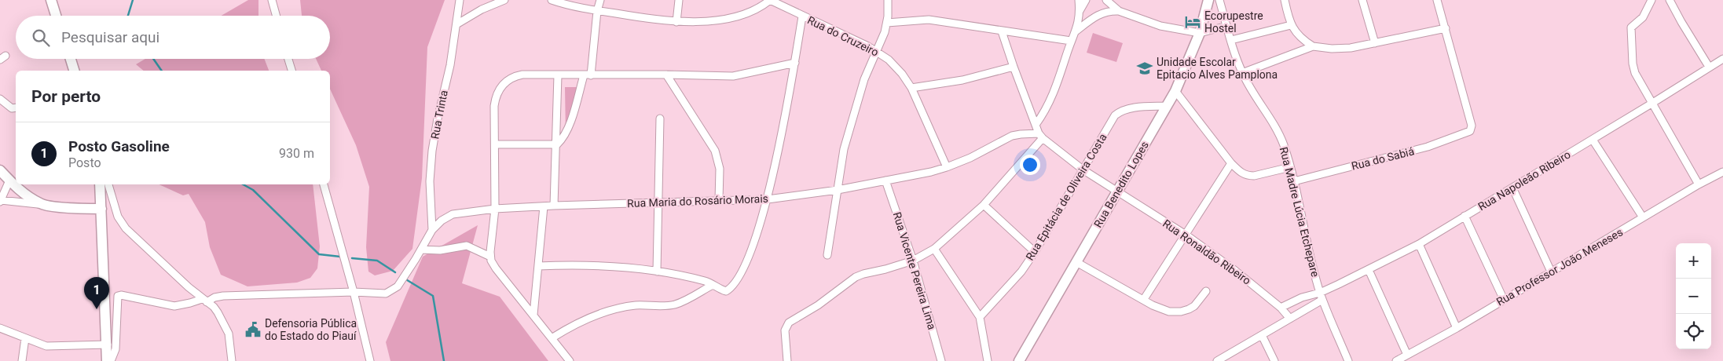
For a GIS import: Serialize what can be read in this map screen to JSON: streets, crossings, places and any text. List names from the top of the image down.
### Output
{
  "streets": {
    "main road": ["Rua Benedito Lopes"],
    "street": [
      "Rua do Cruzeiro",
      "Rua Trinta",
      "Rua do Sabiá",
      "Rua Napoleão Ribeiro",
      "Rua Epitácia de Oliveira Costa",
      "Rua Maria do Rosário Morais",
      "Rua Madre Lúcia Etchepare",
      "Rua Ronaldão Ribeiro",
      "Rua Professor João Meneses",
      "Rua Vicente Pereira Lima"
    ]
  },
  "crossings": [
    ["Rua do Cruzeiro", "Rua Maria do Rosário Morais"],
    ["Rua Trinta", "Rua Maria do Rosário Morais"],
    ["Rua do Sabiá", "Rua Madre Lúcia Etchepare"],
    ["Rua Napoleão Ribeiro", "Rua Madre Lúcia Etchepare"],
    ["Rua Napoleão Ribeiro", "Rua Ronaldão Ribeiro"],
    ["Rua Benedito Lopes", "Rua Epitácia de Oliveira Costa"],
    ["Rua Benedito Lopes", "Rua Ronaldão Ribeiro"],
    ["Rua Epitácia de Oliveira Costa", "Rua Ronaldão Ribeiro"],
    ["Rua Maria do Rosário Morais", "Rua Ronaldão Ribeiro"],
    ["Rua Maria do Rosário Morais", "Rua Vicente Pereira Lima"]
  ],
  "places": {
    "hotel": ["Ecorupestre Hostel"],
    "school or university": ["Unidade Escolar Epitacio Alves Pamplona"],
    "public building": ["Defensoria Pública do Estado do Piauí"]
  },
  "page": {
    "search": "Pesquisar aqui",
    "heading": "Por perto",
    "list": [
      {
        "mark": "1",
        "name": "Posto Gasoline",
        "note": "Posto",
        "value": "930 m"
      }
    ],
    "map_buttons": ["+", "−"],
    "pins": "1"
  }
}
